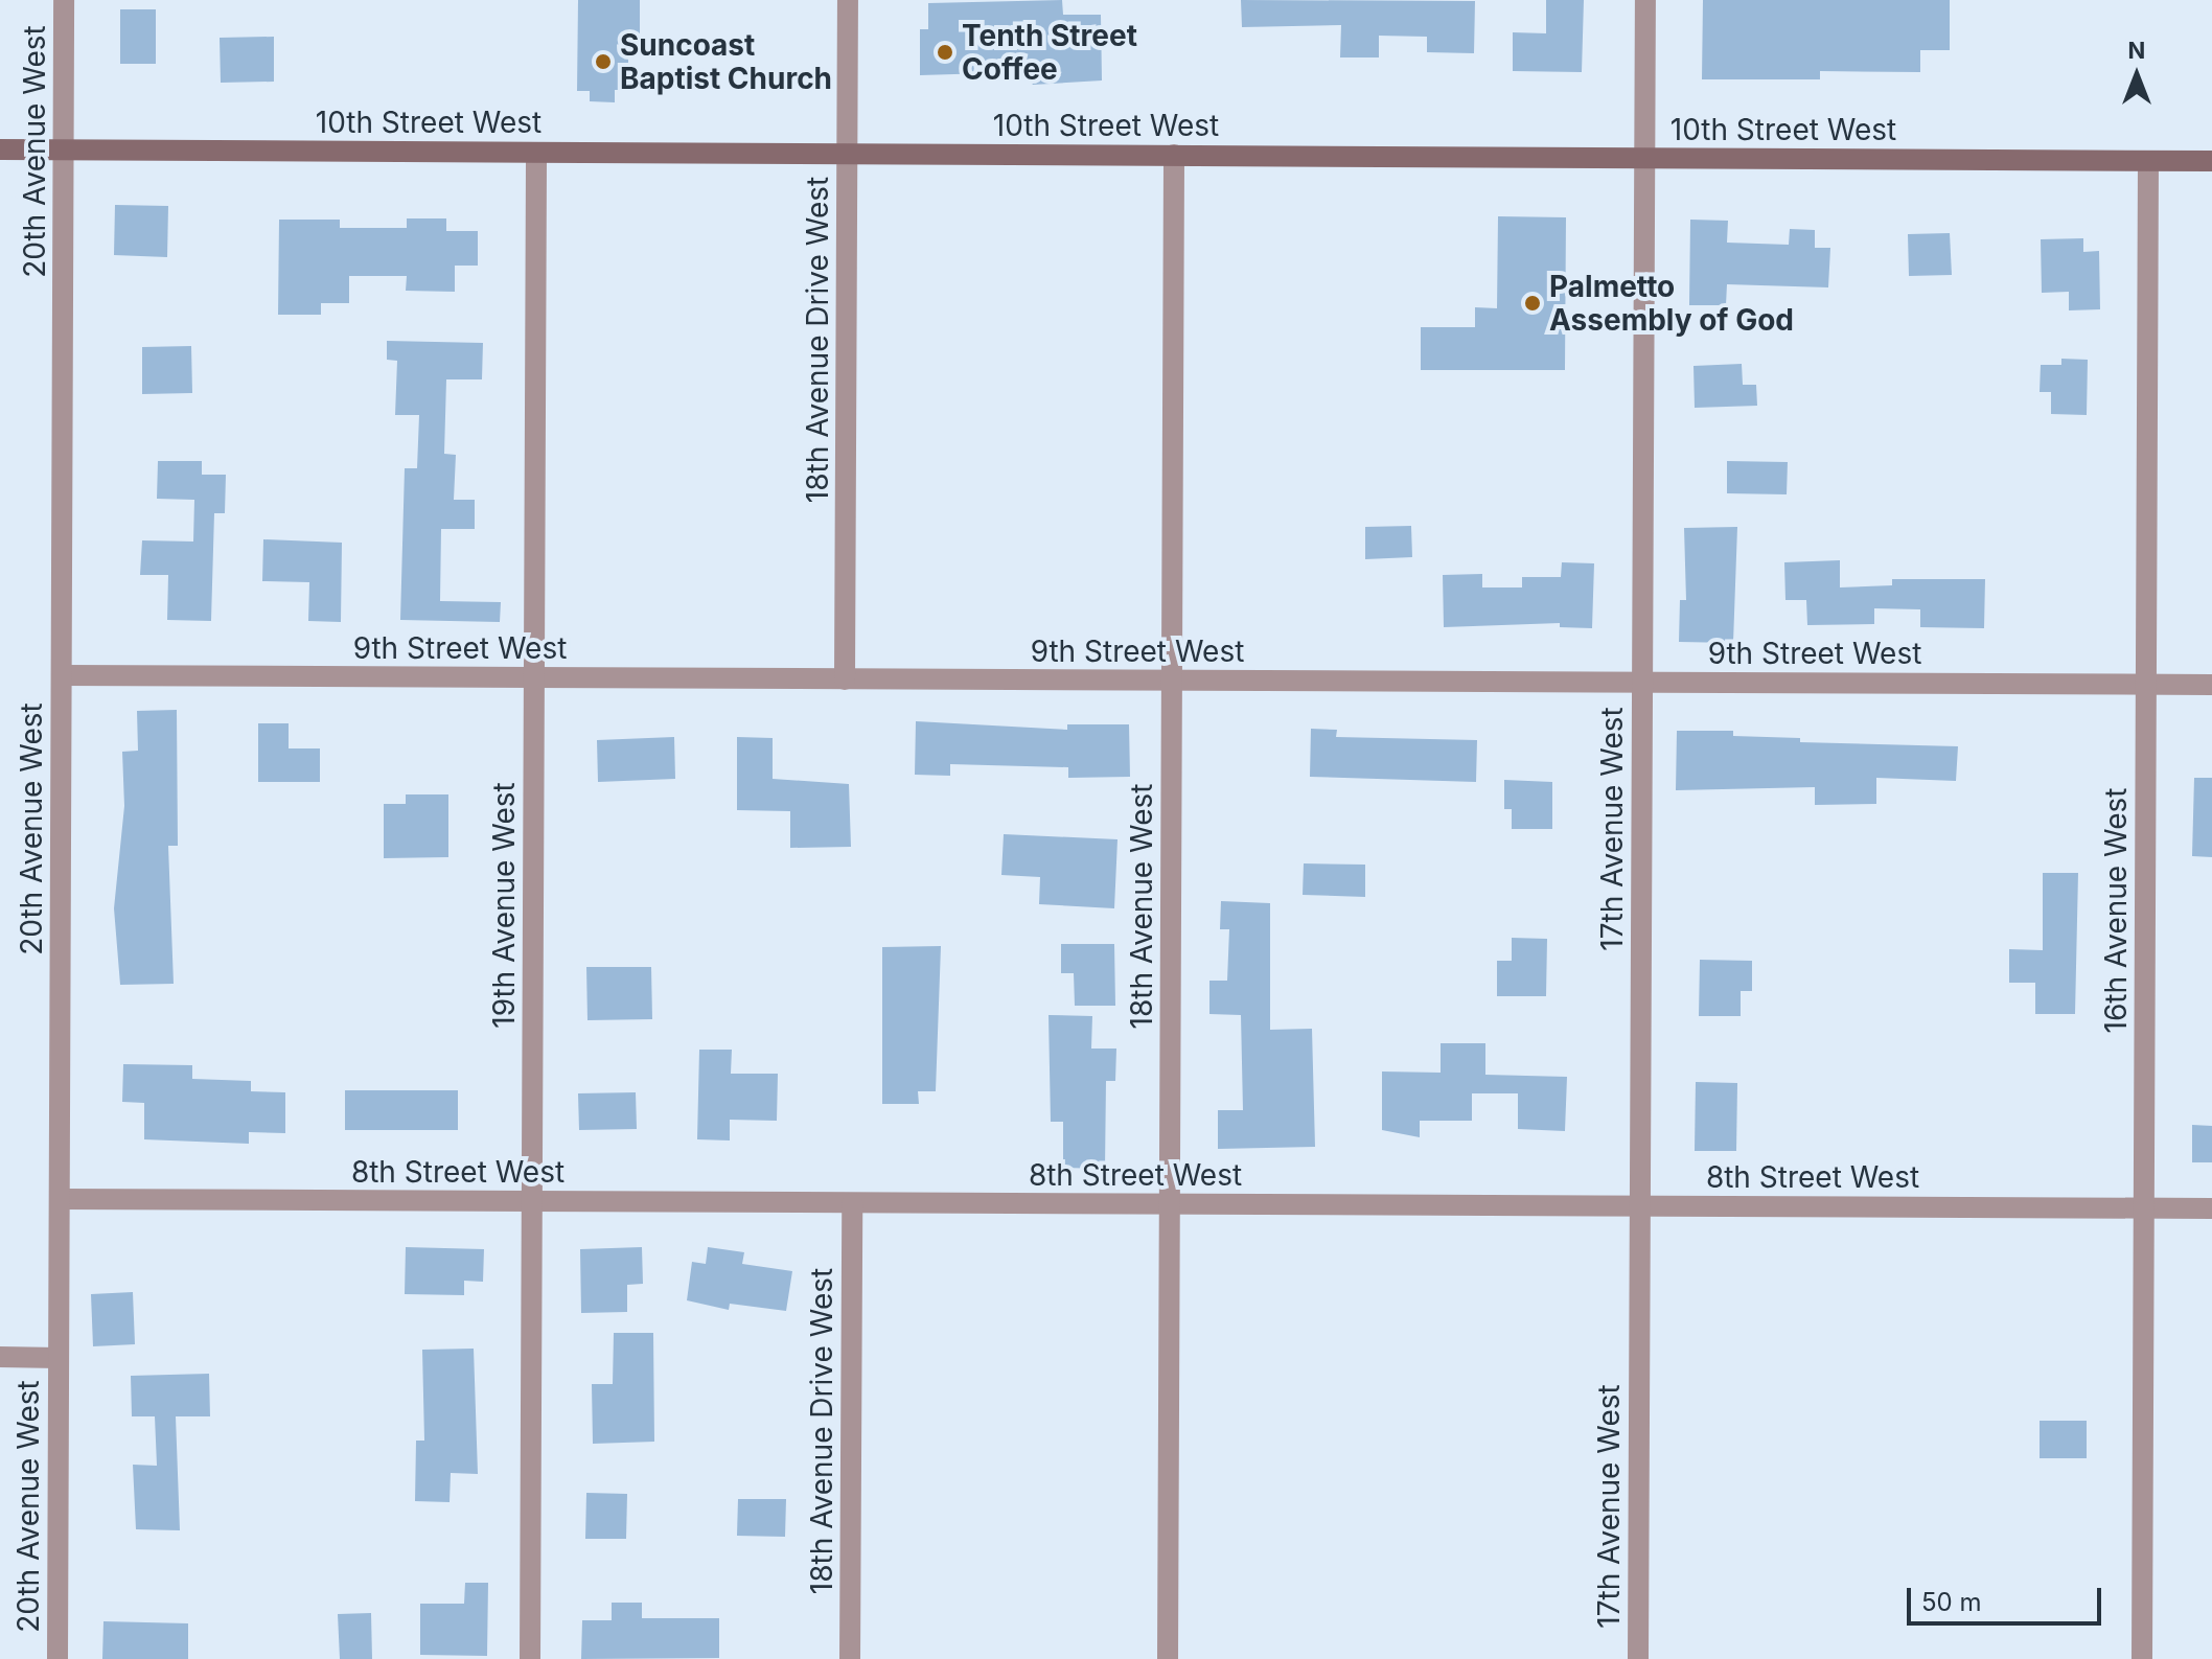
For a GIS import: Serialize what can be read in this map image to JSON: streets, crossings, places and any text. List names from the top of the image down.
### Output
{
  "streets": {
    "street": [
      "10th Street West",
      "20th Avenue West",
      "18th Avenue Drive West",
      "9th Street West",
      "17th Avenue West",
      "19th Avenue West",
      "18th Avenue West",
      "16th Avenue West",
      "8th Street West"
    ]
  },
  "crossings": [
    ["10th Street West", "20th Avenue West"],
    ["10th Street West", "18th Avenue Drive West"],
    ["10th Street West", "17th Avenue West"],
    ["10th Street West", "19th Avenue West"],
    ["10th Street West", "18th Avenue West"],
    ["10th Street West", "16th Avenue West"],
    ["20th Avenue West", "9th Street West"],
    ["20th Avenue West", "8th Street West"],
    ["18th Avenue Drive West", "9th Street West"],
    ["18th Avenue Drive West", "8th Street West"],
    ["9th Street West", "17th Avenue West"],
    ["9th Street West", "19th Avenue West"],
    ["9th Street West", "18th Avenue West"],
    ["9th Street West", "16th Avenue West"],
    ["17th Avenue West", "8th Street West"],
    ["19th Avenue West", "8th Street West"],
    ["18th Avenue West", "8th Street West"],
    ["16th Avenue West", "8th Street West"]
  ],
  "places": ["Tenth Street Coffee", "Suncoast Baptist Church", "Palmetto Assembly of God"],
  "scale_bar": "50 m",
  "north": "top"
}
